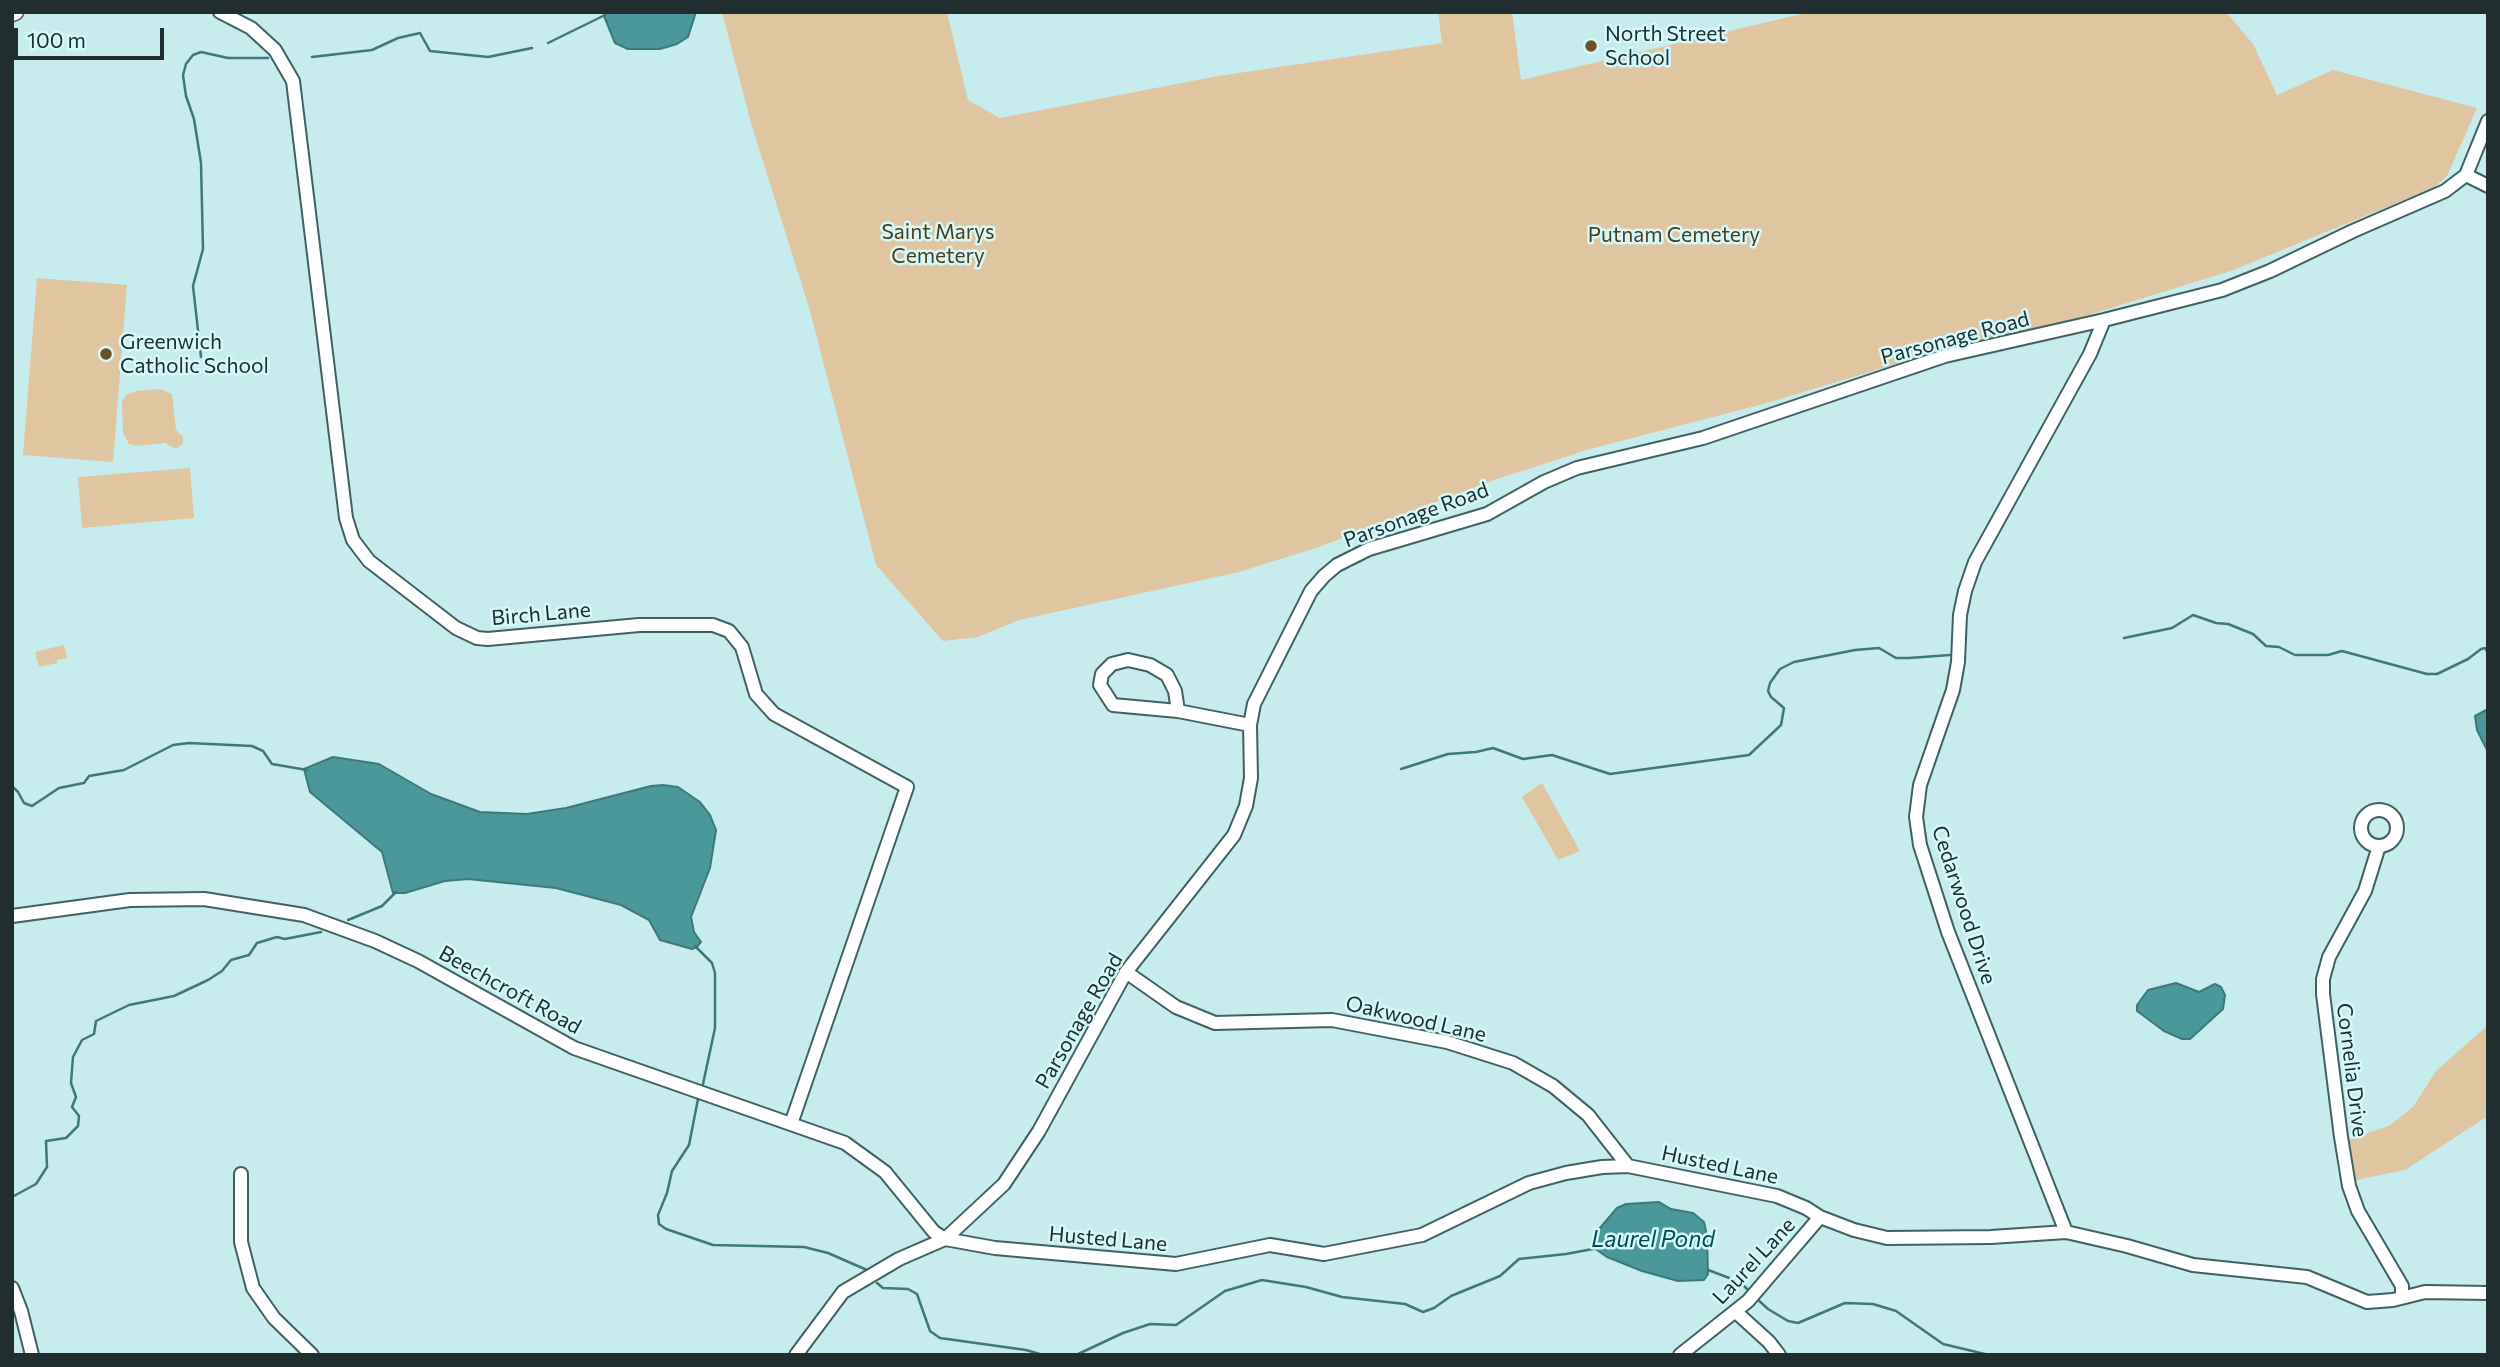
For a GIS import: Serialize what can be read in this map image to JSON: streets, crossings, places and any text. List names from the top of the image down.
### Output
{
  "streets": {
    "street": [
      "Parsonage Road",
      "Birch Lane",
      "Cedarwood Drive",
      "Beechcroft Road",
      "Oakwood Lane",
      "Cornelia Drive",
      "Husted Lane",
      "Laurel Lane"
    ]
  },
  "crossings": [
    ["Parsonage Road", "Cedarwood Drive"],
    ["Parsonage Road", "Beechcroft Road"],
    ["Parsonage Road", "Oakwood Lane"],
    ["Parsonage Road", "Husted Lane"],
    ["Birch Lane", "Beechcroft Road"],
    ["Cedarwood Drive", "Husted Lane"],
    ["Beechcroft Road", "Husted Lane"],
    ["Oakwood Lane", "Husted Lane"],
    ["Cornelia Drive", "Husted Lane"],
    ["Husted Lane", "Laurel Lane"]
  ],
  "water": ["Laurel Pond"],
  "parks": ["Saint Marys Cemetery", "Putnam Cemetery"],
  "places": ["North Street School", "Greenwich Catholic School"],
  "scale_bar": "100 m"
}
